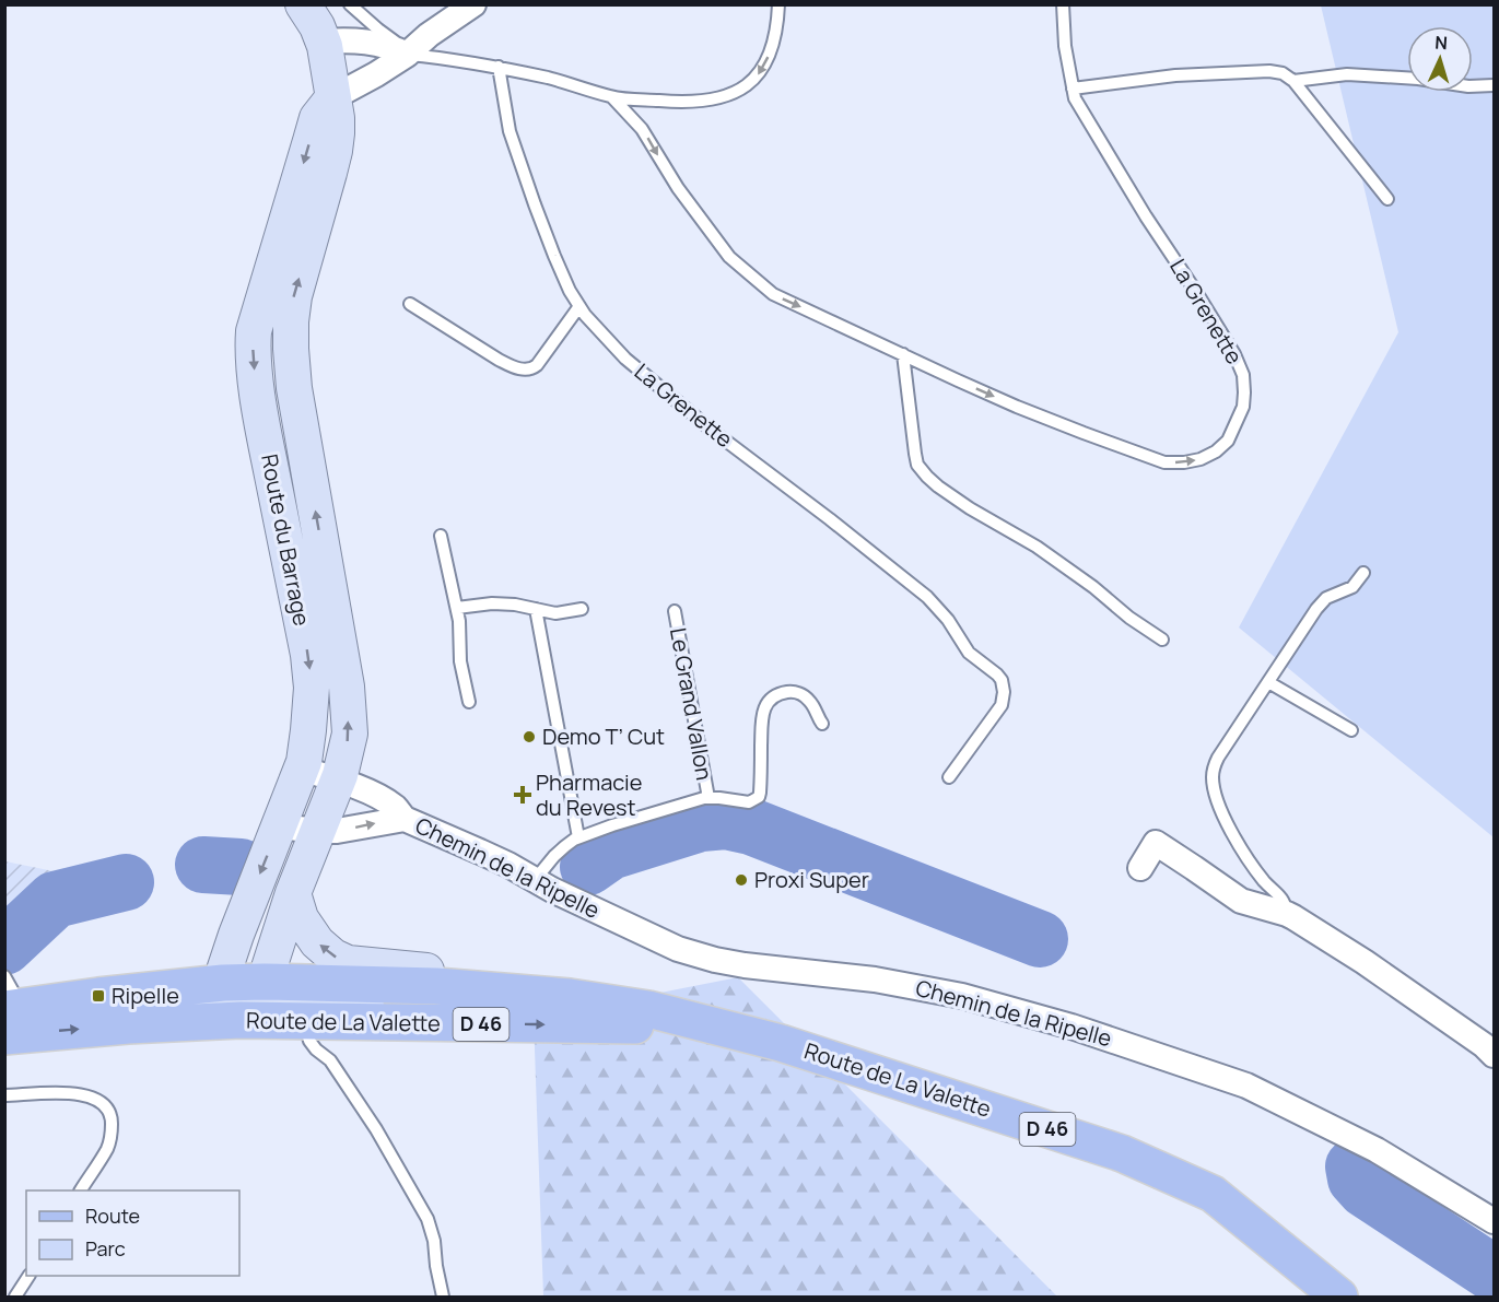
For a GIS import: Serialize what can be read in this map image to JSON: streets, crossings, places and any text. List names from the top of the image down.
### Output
{
  "streets": {
    "main road": ["Route de La Valette", "D 46"],
    "street": ["La Grenette", "Route du Barrage", "Chemin de la Ripelle"],
    "lane": ["Le Grand Vallon"]
  },
  "crossings": [
    ["La Grenette", "Route du Barrage"],
    ["Route du Barrage", "Chemin de la Ripelle"],
    ["Route du Barrage", "Route de La Valette"]
  ],
  "places": {
    "other": ["Demo T’ Cut", "Proxi Super"],
    "health": ["Pharmacie du Revest"],
    "transit": ["Ripelle"]
  },
  "legend": ["Route", "Parc"],
  "north": "top"
}
